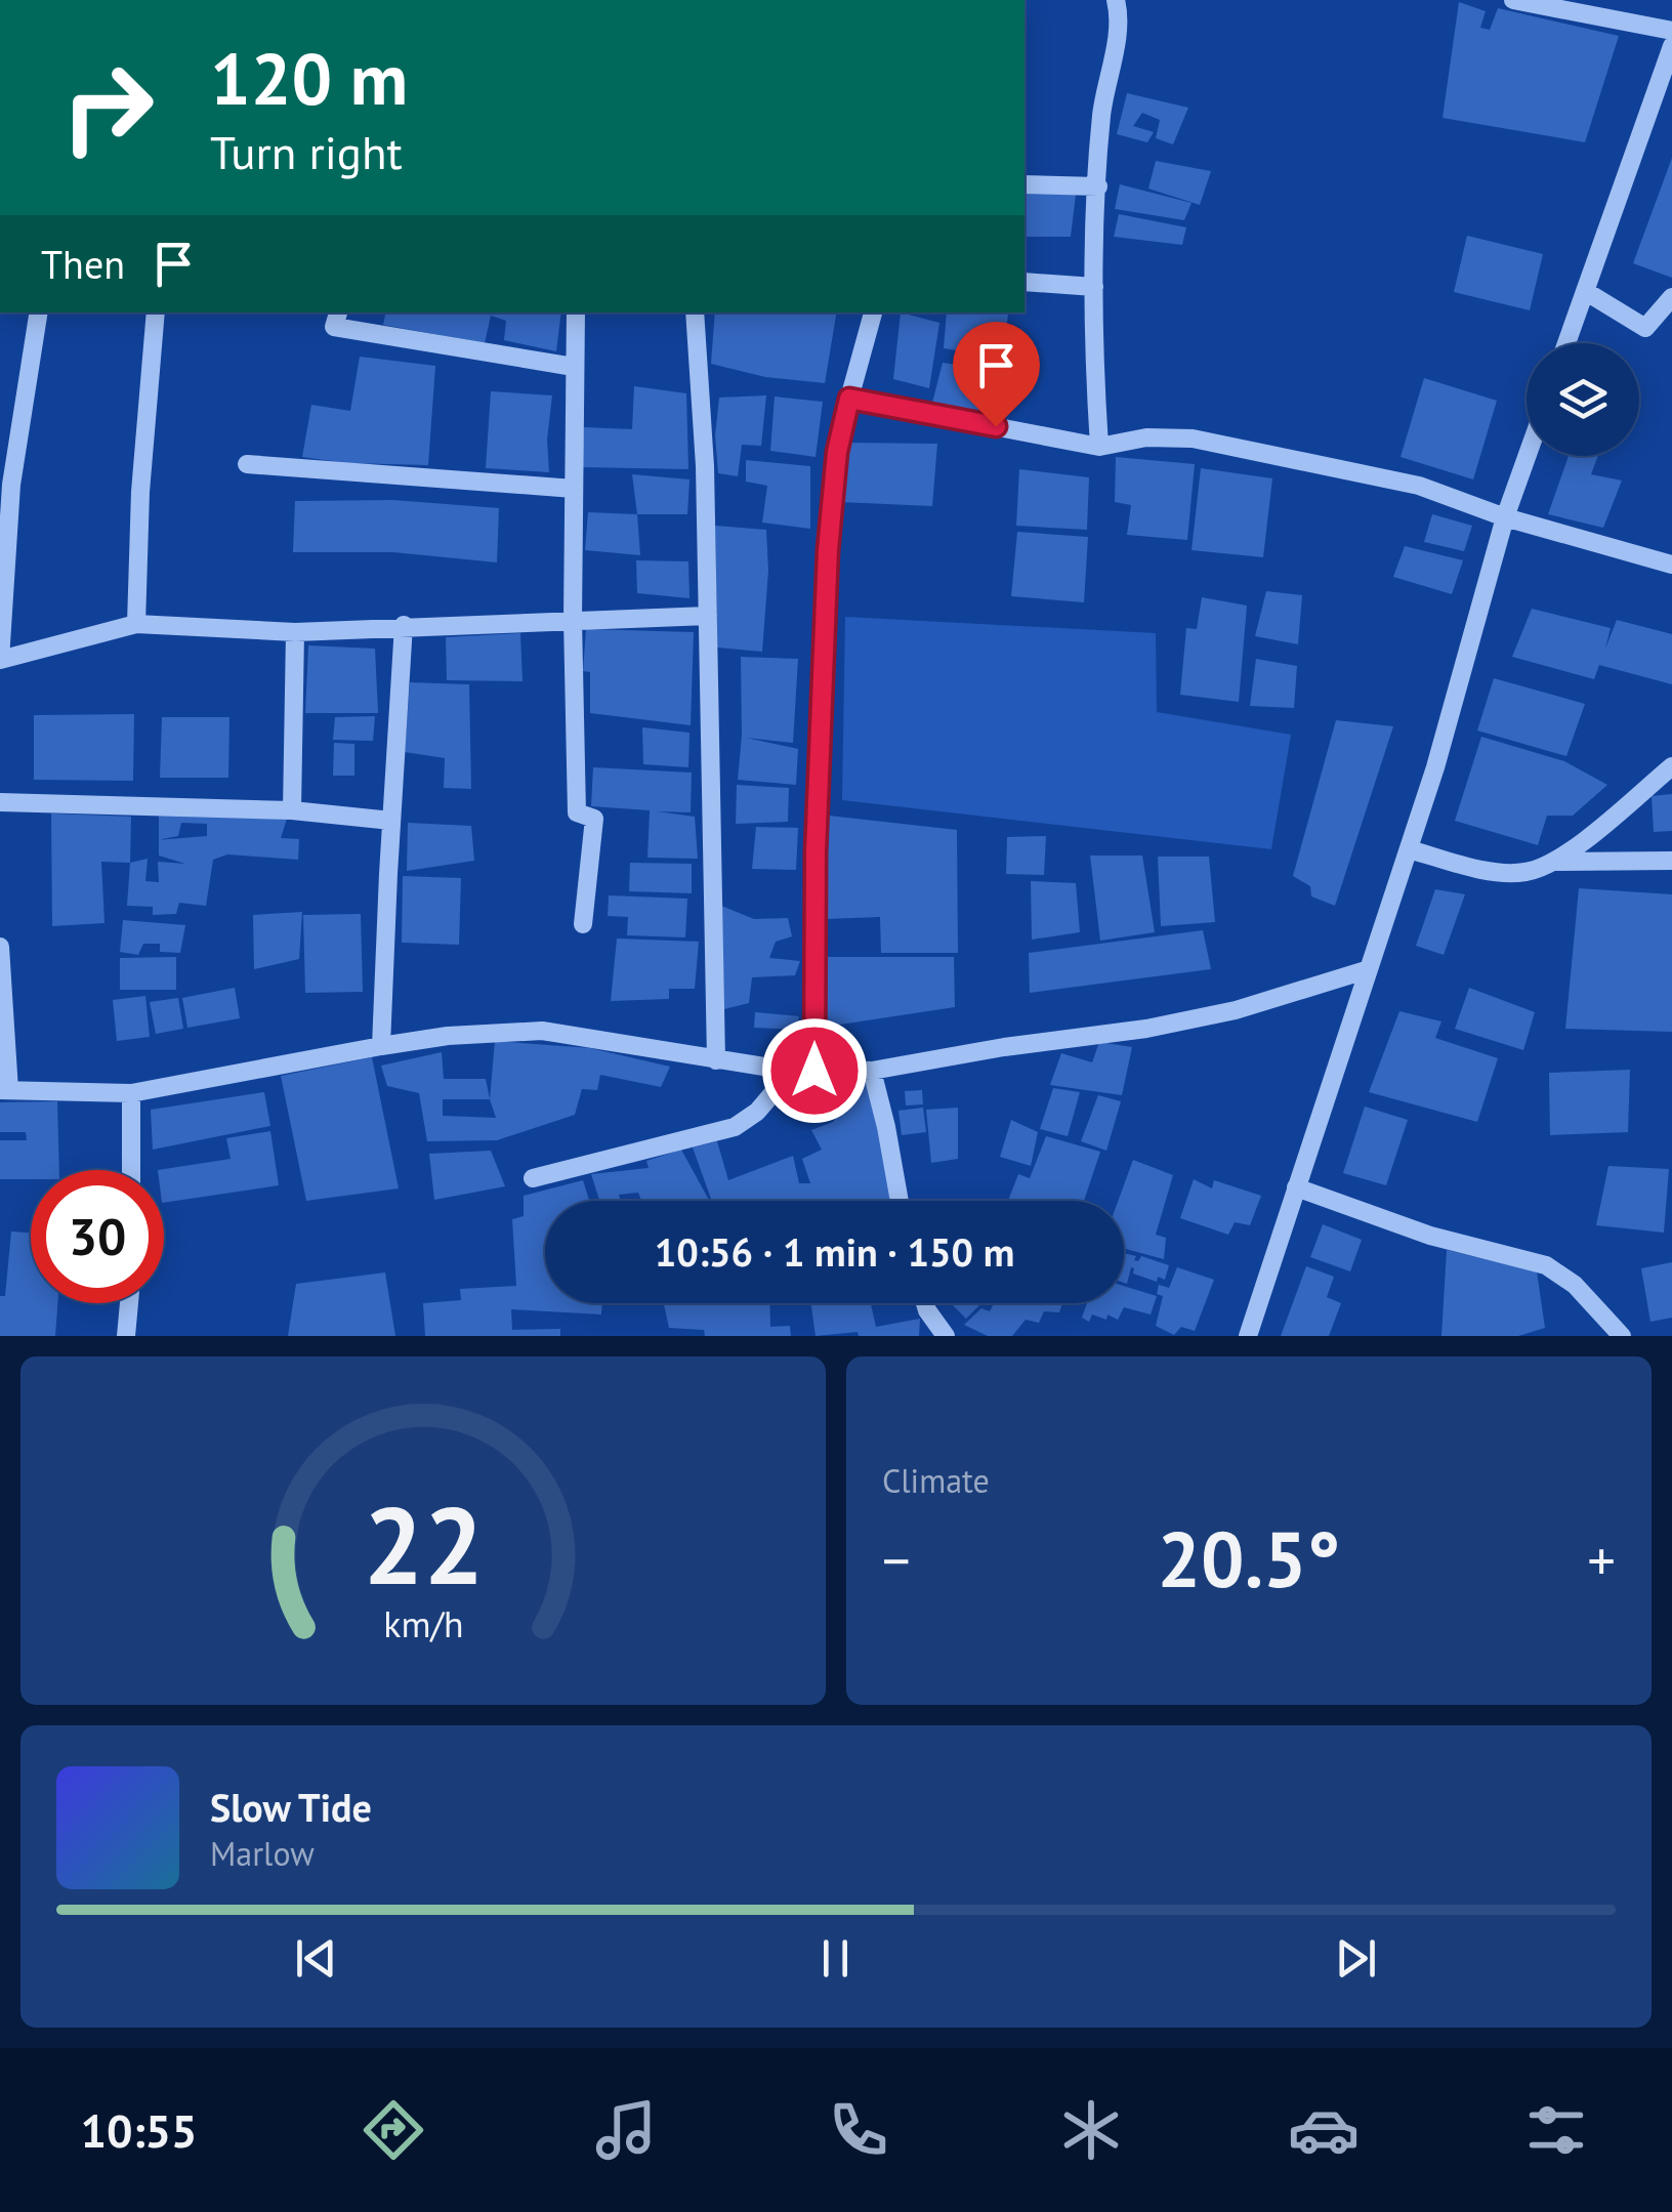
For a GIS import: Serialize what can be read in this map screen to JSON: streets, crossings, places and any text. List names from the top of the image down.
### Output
{
  "page": {
    "turn": ["120 m", "Turn right"],
    "then": "Then",
    "limit": "30",
    "trip": "10:56 · 1 min · 150 m",
    "tile": "Climate",
    "heat": ["−", "20.5°", "+"],
    "song": ["Slow Tide", "Marlow"],
    "tabs": "10:55",
    "gauge": ["22", "km/h"]
  }
}
